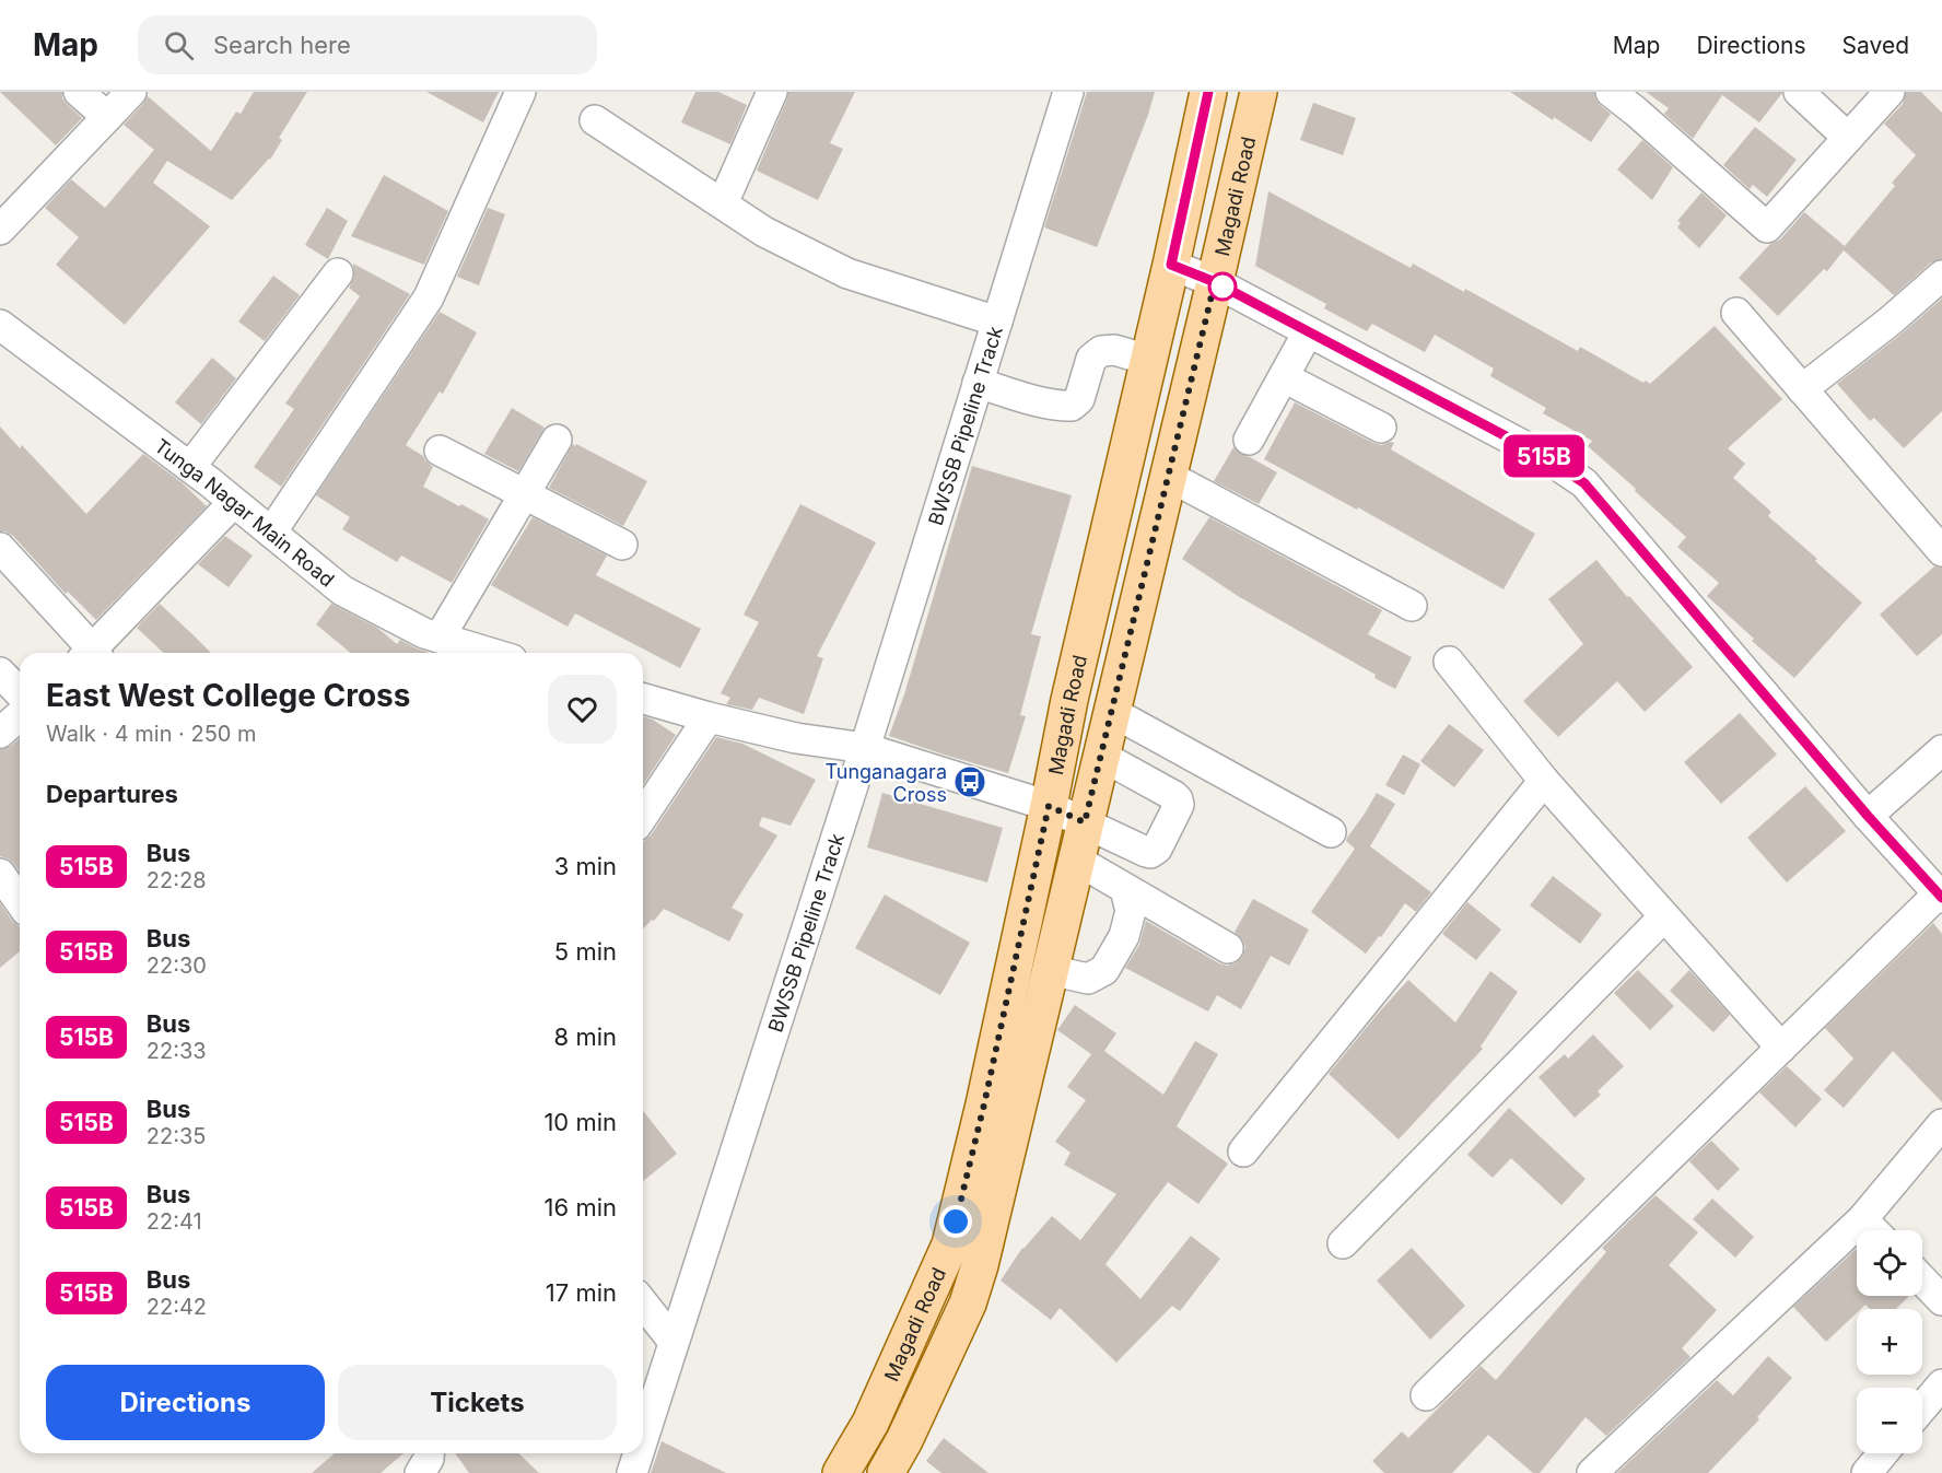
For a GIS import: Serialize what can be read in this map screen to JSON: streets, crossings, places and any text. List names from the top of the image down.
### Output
{
  "streets": {
    "main road": ["Magadi Road"],
    "street": ["BWSSB Pipeline Track", "Tunga Nagar Main Road"]
  },
  "places": {
    "bus stop": ["Tunganagara Cross"]
  },
  "lines": ["bus line 515B"],
  "page": {
    "header": "Map",
    "search": "Search here",
    "nav": ["Map", "Directions", "Saved"],
    "on_map": "515B",
    "heading": [
      ["East West College Cross", "Walk · 4 min · 250 m"],
      "Departures"
    ],
    "list": [
      {
        "mark": "515B",
        "name": "Bus",
        "note": "22:28",
        "value": "3 min"
      },
      {
        "mark": "515B",
        "name": "Bus",
        "note": "22:30",
        "value": "5 min"
      },
      {
        "mark": "515B",
        "name": "Bus",
        "note": "22:33",
        "value": "8 min"
      },
      {
        "mark": "515B",
        "name": "Bus",
        "note": "22:35",
        "value": "10 min"
      },
      {
        "mark": "515B",
        "name": "Bus",
        "note": "22:41",
        "value": "16 min"
      },
      {
        "mark": "515B",
        "name": "Bus",
        "note": "22:42",
        "value": "17 min"
      }
    ],
    "map_buttons": ["+", "−"],
    "buttons": ["Directions", "Tickets"]
  }
}
